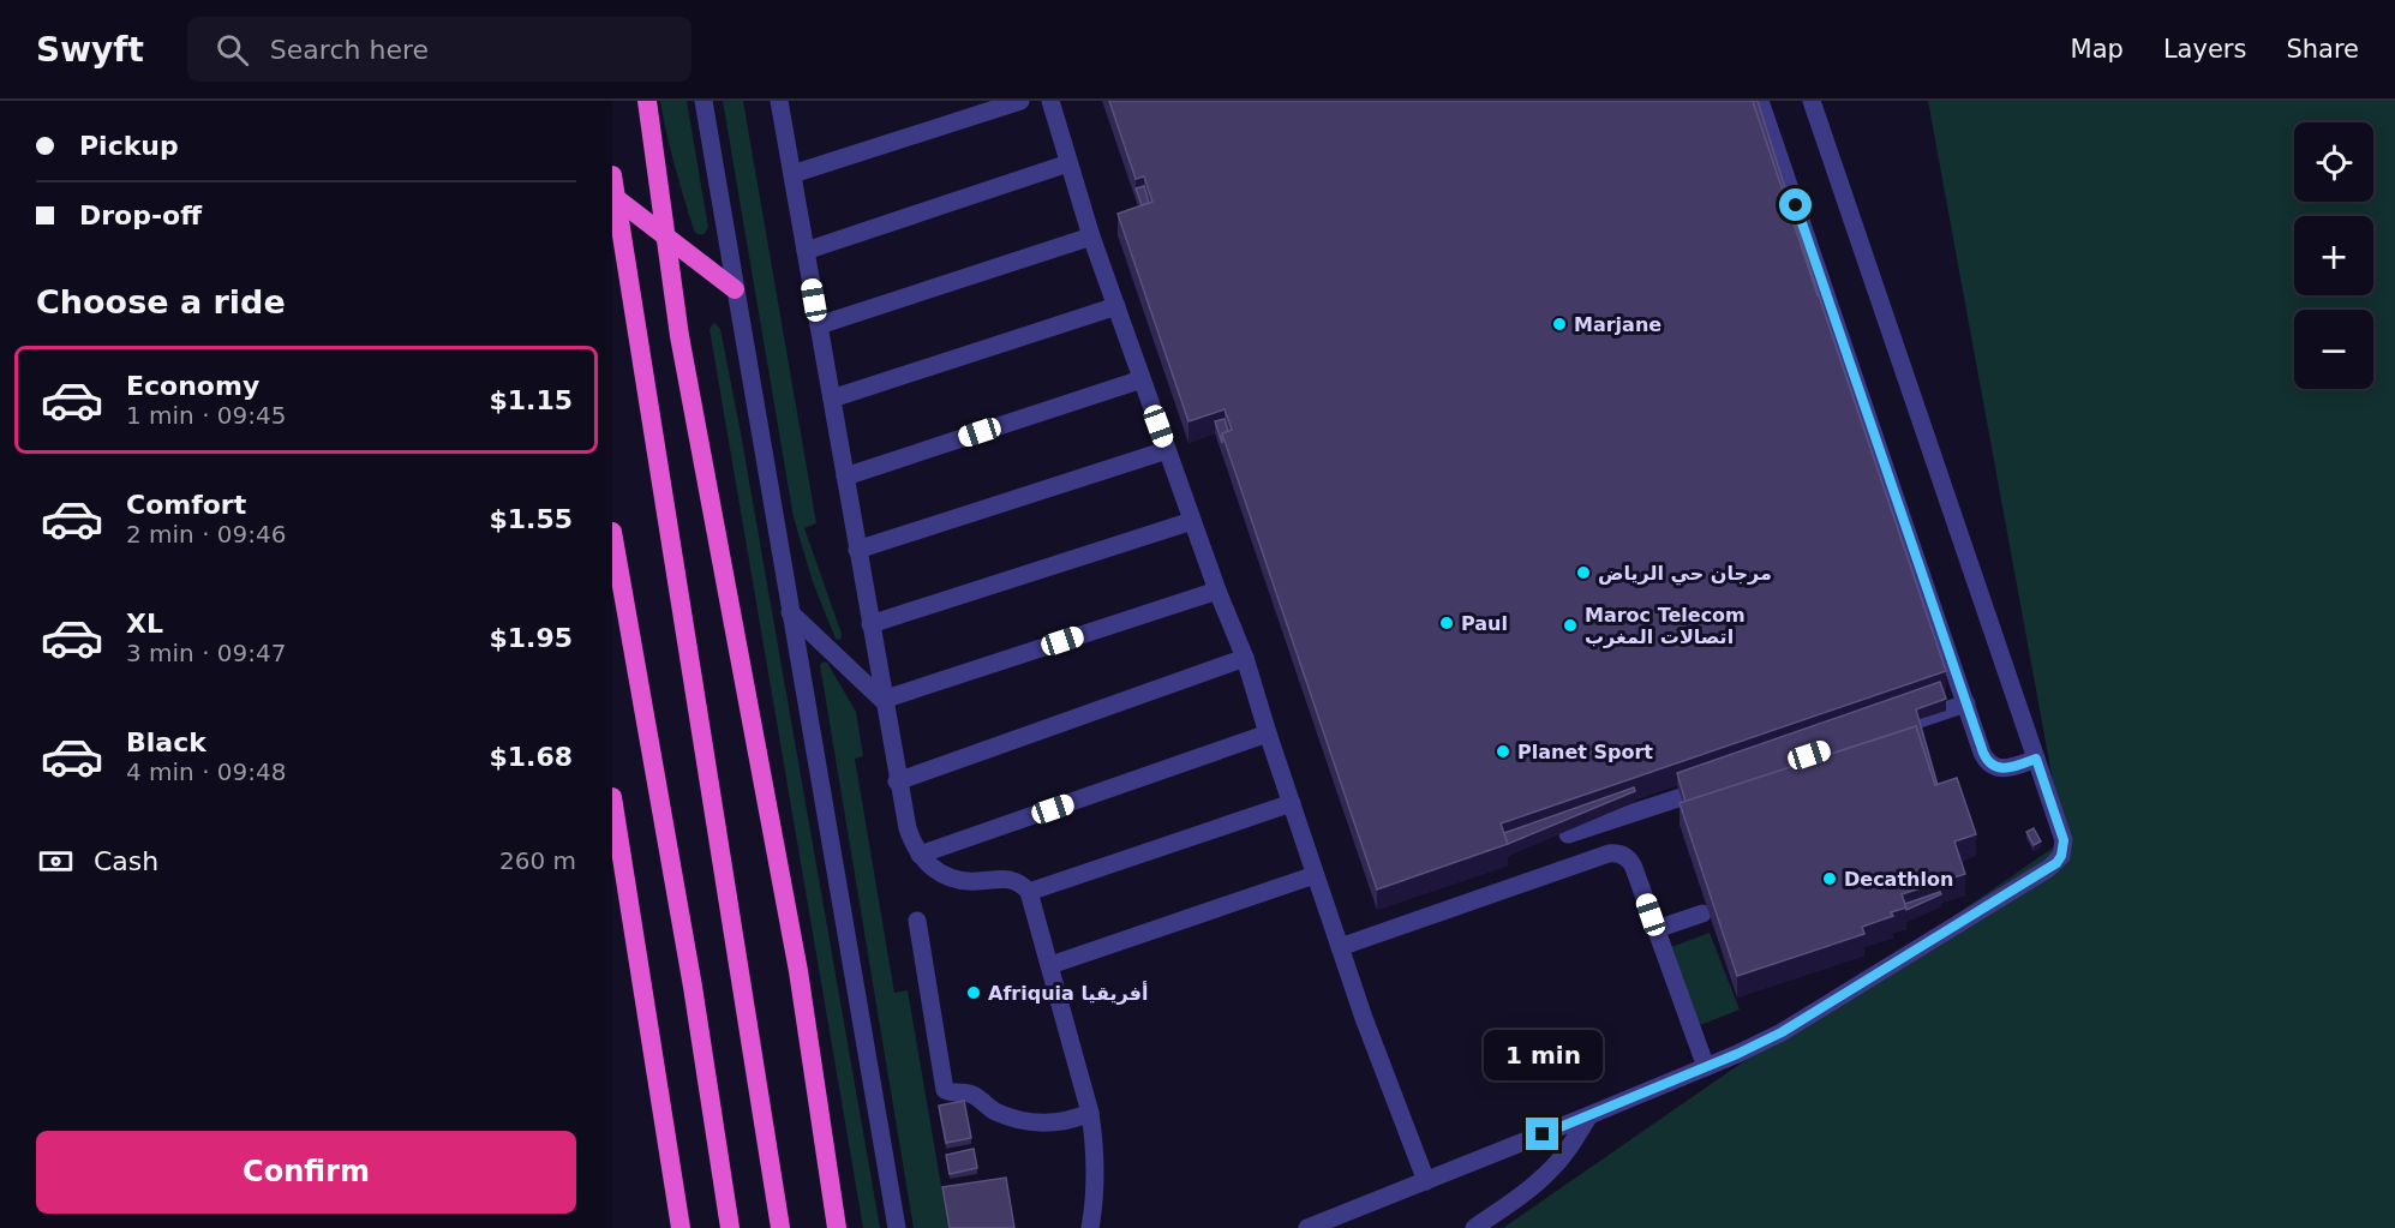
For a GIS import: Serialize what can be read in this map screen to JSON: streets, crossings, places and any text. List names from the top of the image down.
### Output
{
  "places": [
    "Marjane",
    "مرجان حي الرياض",
    "Paul",
    "Maroc Telecom اتصالات المغرب",
    "Planet Sport",
    "Decathlon",
    "Afriquia أفريقيا"
  ],
  "page": {
    "header": "Swyft",
    "search": "Search here",
    "nav": ["Map", "Layers", "Share"],
    "banner": ["Pickup", "Drop-off"],
    "map_buttons": ["+", "−"],
    "heading": "Choose a ride",
    "list": [
      {
        "name": "Economy",
        "note": "1 min · 09:45",
        "value": "$1.15"
      },
      {
        "name": "Comfort",
        "note": "2 min · 09:46",
        "value": "$1.55"
      },
      {
        "name": "XL",
        "note": "3 min · 09:47",
        "value": "$1.95"
      },
      {
        "name": "Black",
        "note": "4 min · 09:48",
        "value": "$1.68"
      }
    ],
    "pay": ["Cash", "260 m"],
    "bubble": "1 min",
    "buttons": "Confirm"
  }
}
